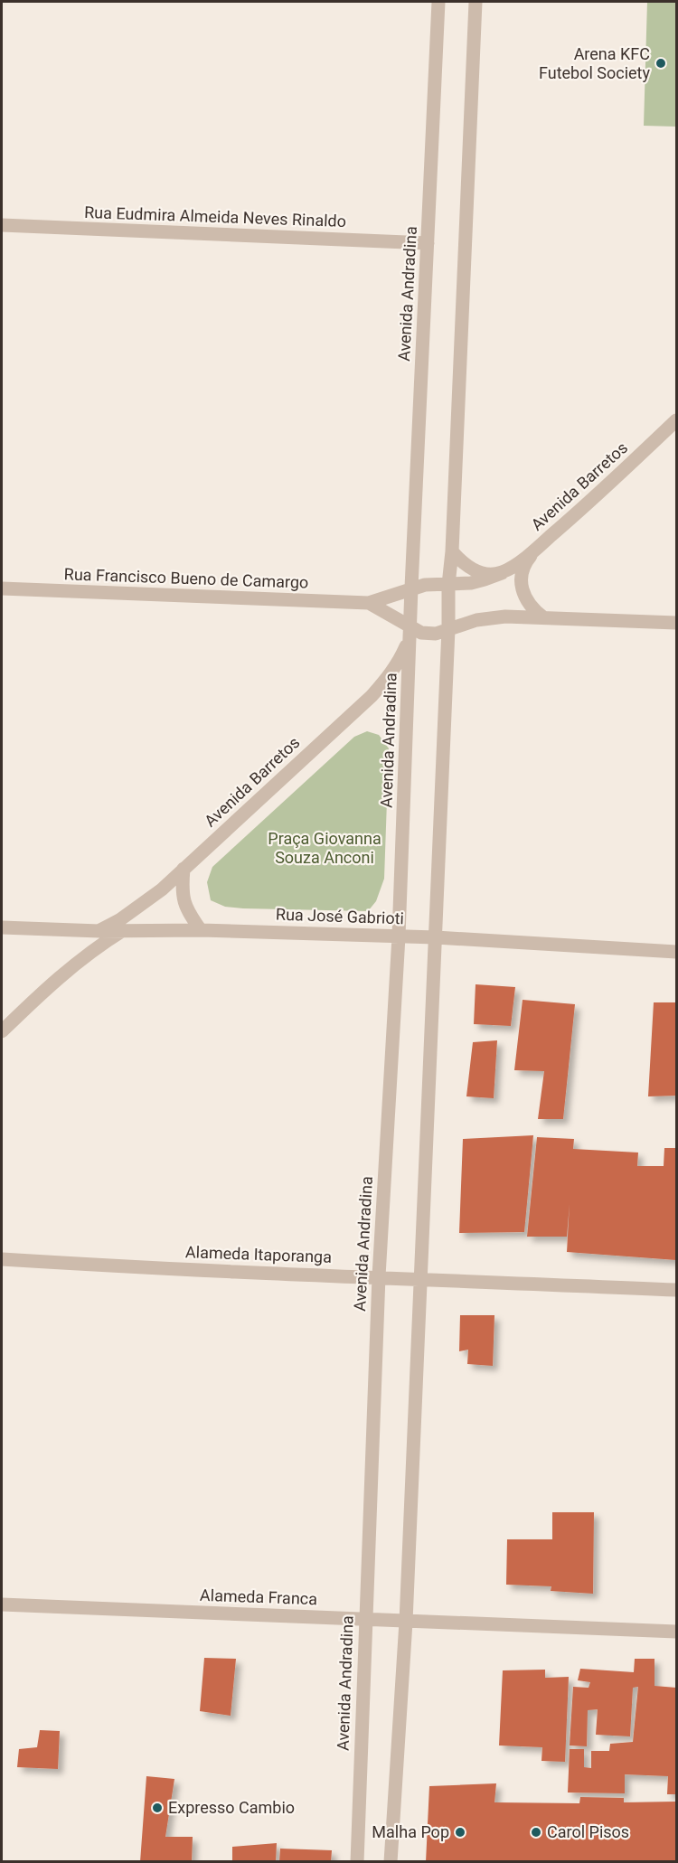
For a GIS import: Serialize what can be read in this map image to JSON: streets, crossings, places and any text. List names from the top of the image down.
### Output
{
  "streets": {
    "street": [
      "Rua Eudmira Almeida Neves Rinaldo",
      "Avenida Andradina",
      "Avenida Barretos",
      "Rua Francisco Bueno de Camargo",
      "Rua José Gabrioti",
      "Alameda Itaporanga",
      "Alameda Franca"
    ]
  },
  "crossings": [
    ["Rua Eudmira Almeida Neves Rinaldo", "Avenida Andradina"],
    ["Avenida Andradina", "Avenida Barretos"],
    ["Avenida Andradina", "Rua Francisco Bueno de Camargo"],
    ["Avenida Andradina", "Rua José Gabrioti"],
    ["Avenida Andradina", "Alameda Itaporanga"],
    ["Avenida Andradina", "Alameda Franca"],
    ["Avenida Barretos", "Rua Francisco Bueno de Camargo"],
    ["Avenida Barretos", "Rua José Gabrioti"]
  ],
  "parks": ["Praça Giovanna Souza Anconi"],
  "places": [
    "Arena KFC Futebol Society",
    "Expresso Cambio",
    "Malha Pop",
    "Carol Pisos"
  ]
}
